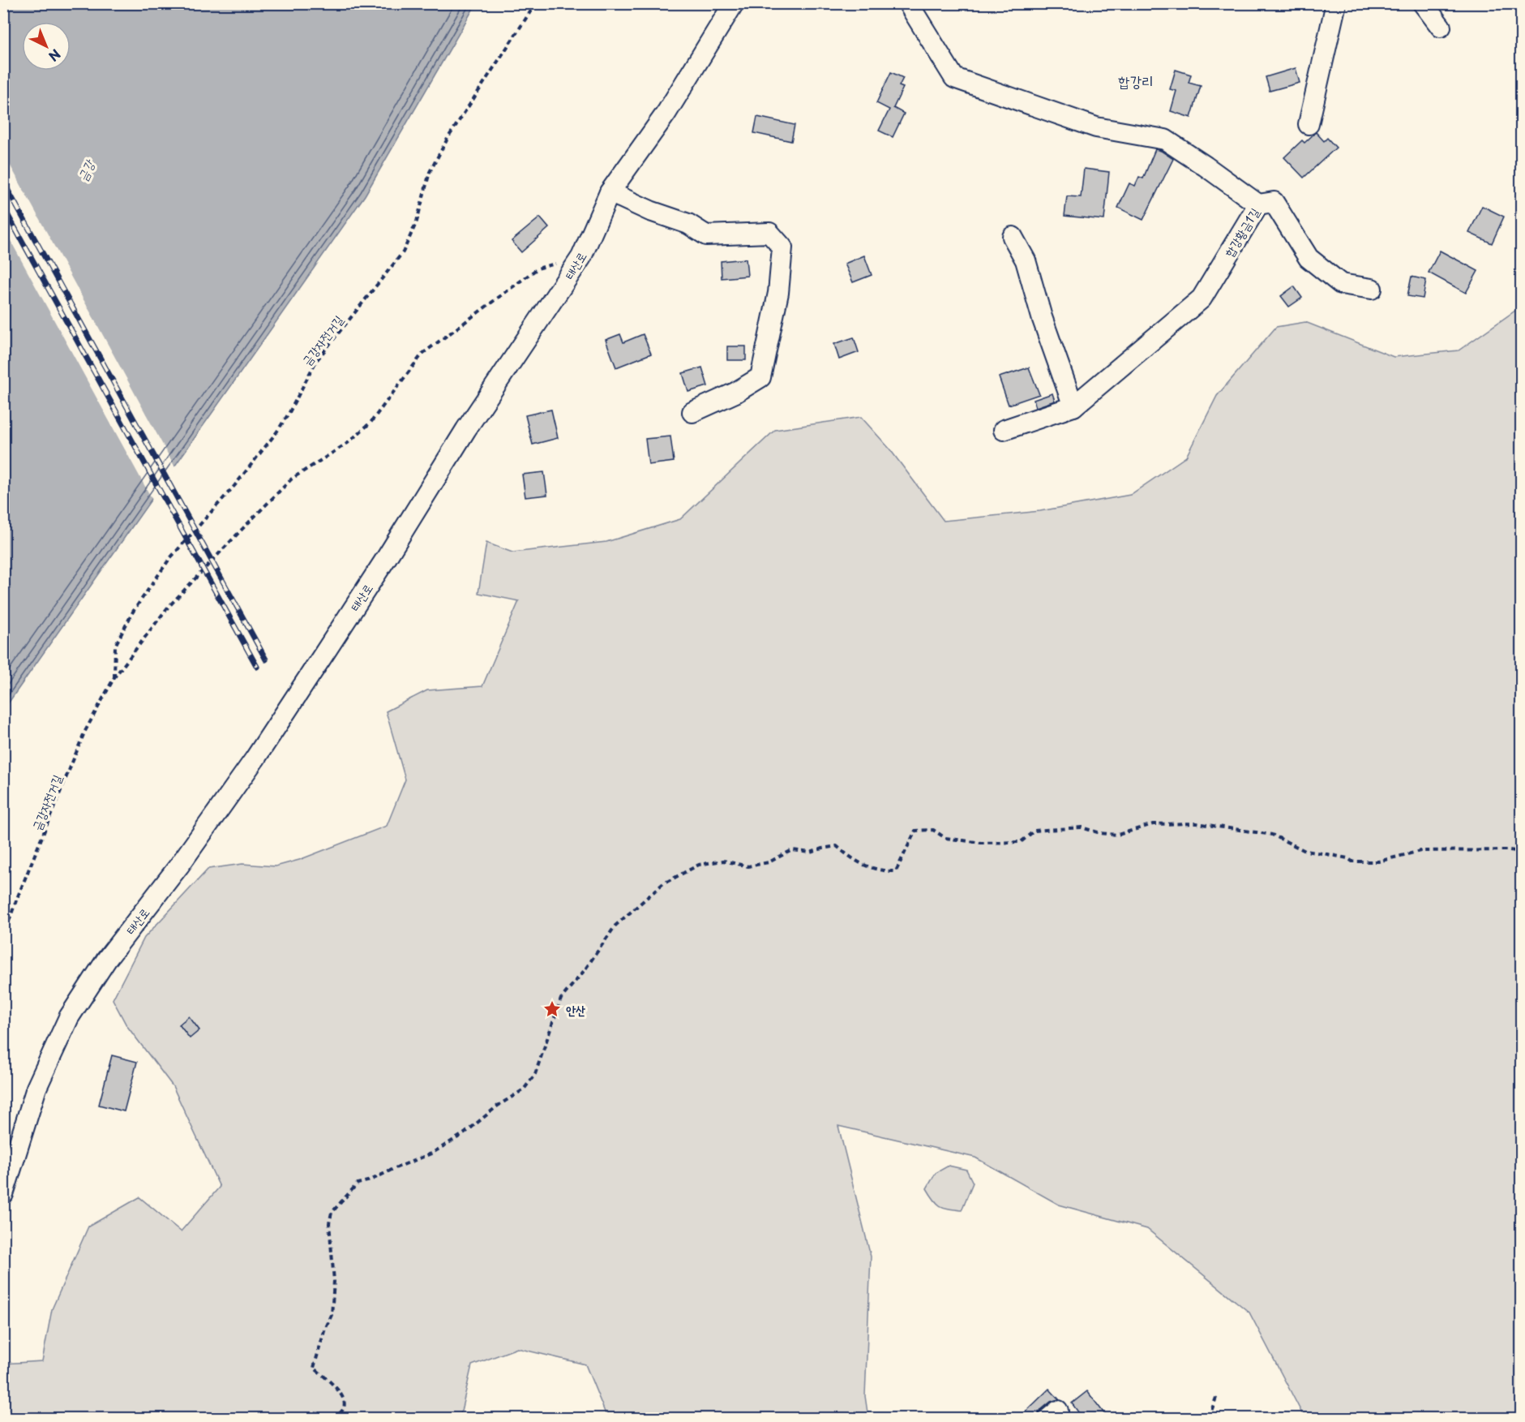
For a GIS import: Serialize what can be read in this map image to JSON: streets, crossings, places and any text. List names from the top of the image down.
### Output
{
  "streets": {
    "street": ["합강황금1길", "태산로"],
    "path": ["금강자전거길"]
  },
  "crossings": [
    ["태산로", "금강자전거길"]
  ],
  "districts": ["합강리"],
  "water": ["금강"],
  "places": {
    "place": ["안산"]
  },
  "north": "bottom right"
}
